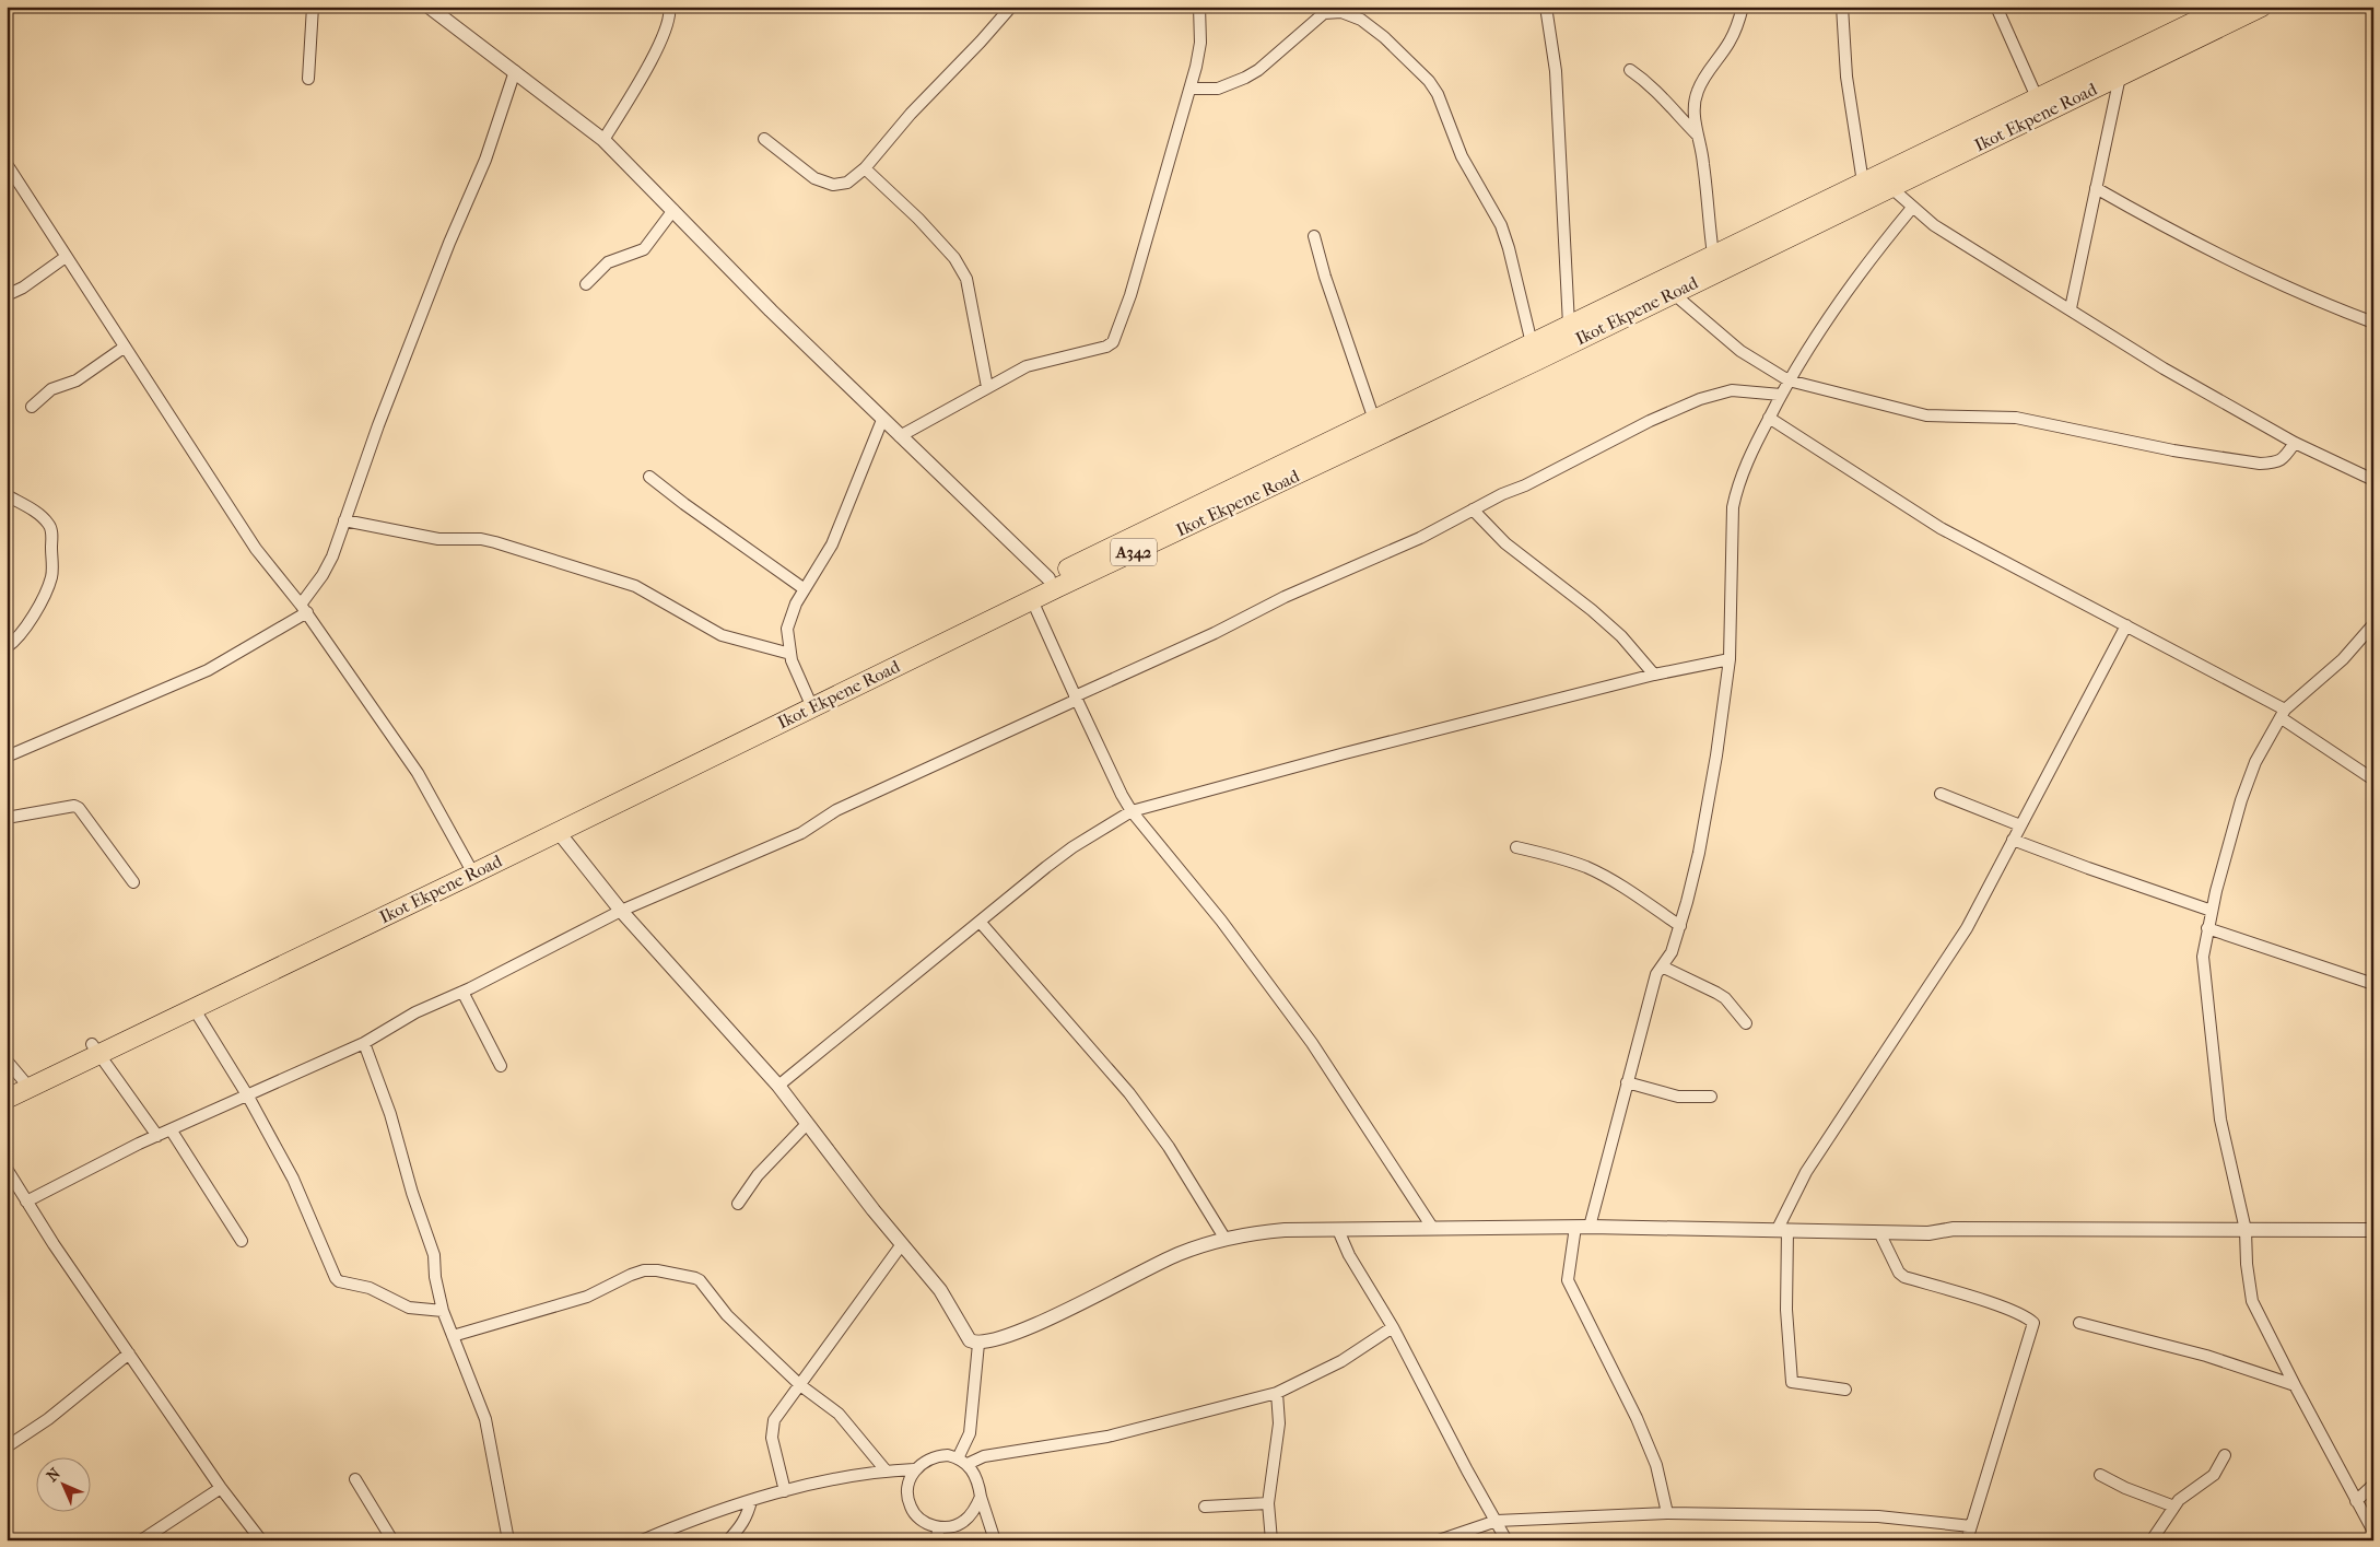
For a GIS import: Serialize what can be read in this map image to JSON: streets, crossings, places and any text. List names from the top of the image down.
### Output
{
  "streets": {
    "highway": ["Ikot Ekpene Road", "A342"]
  },
  "north": "top left"
}
